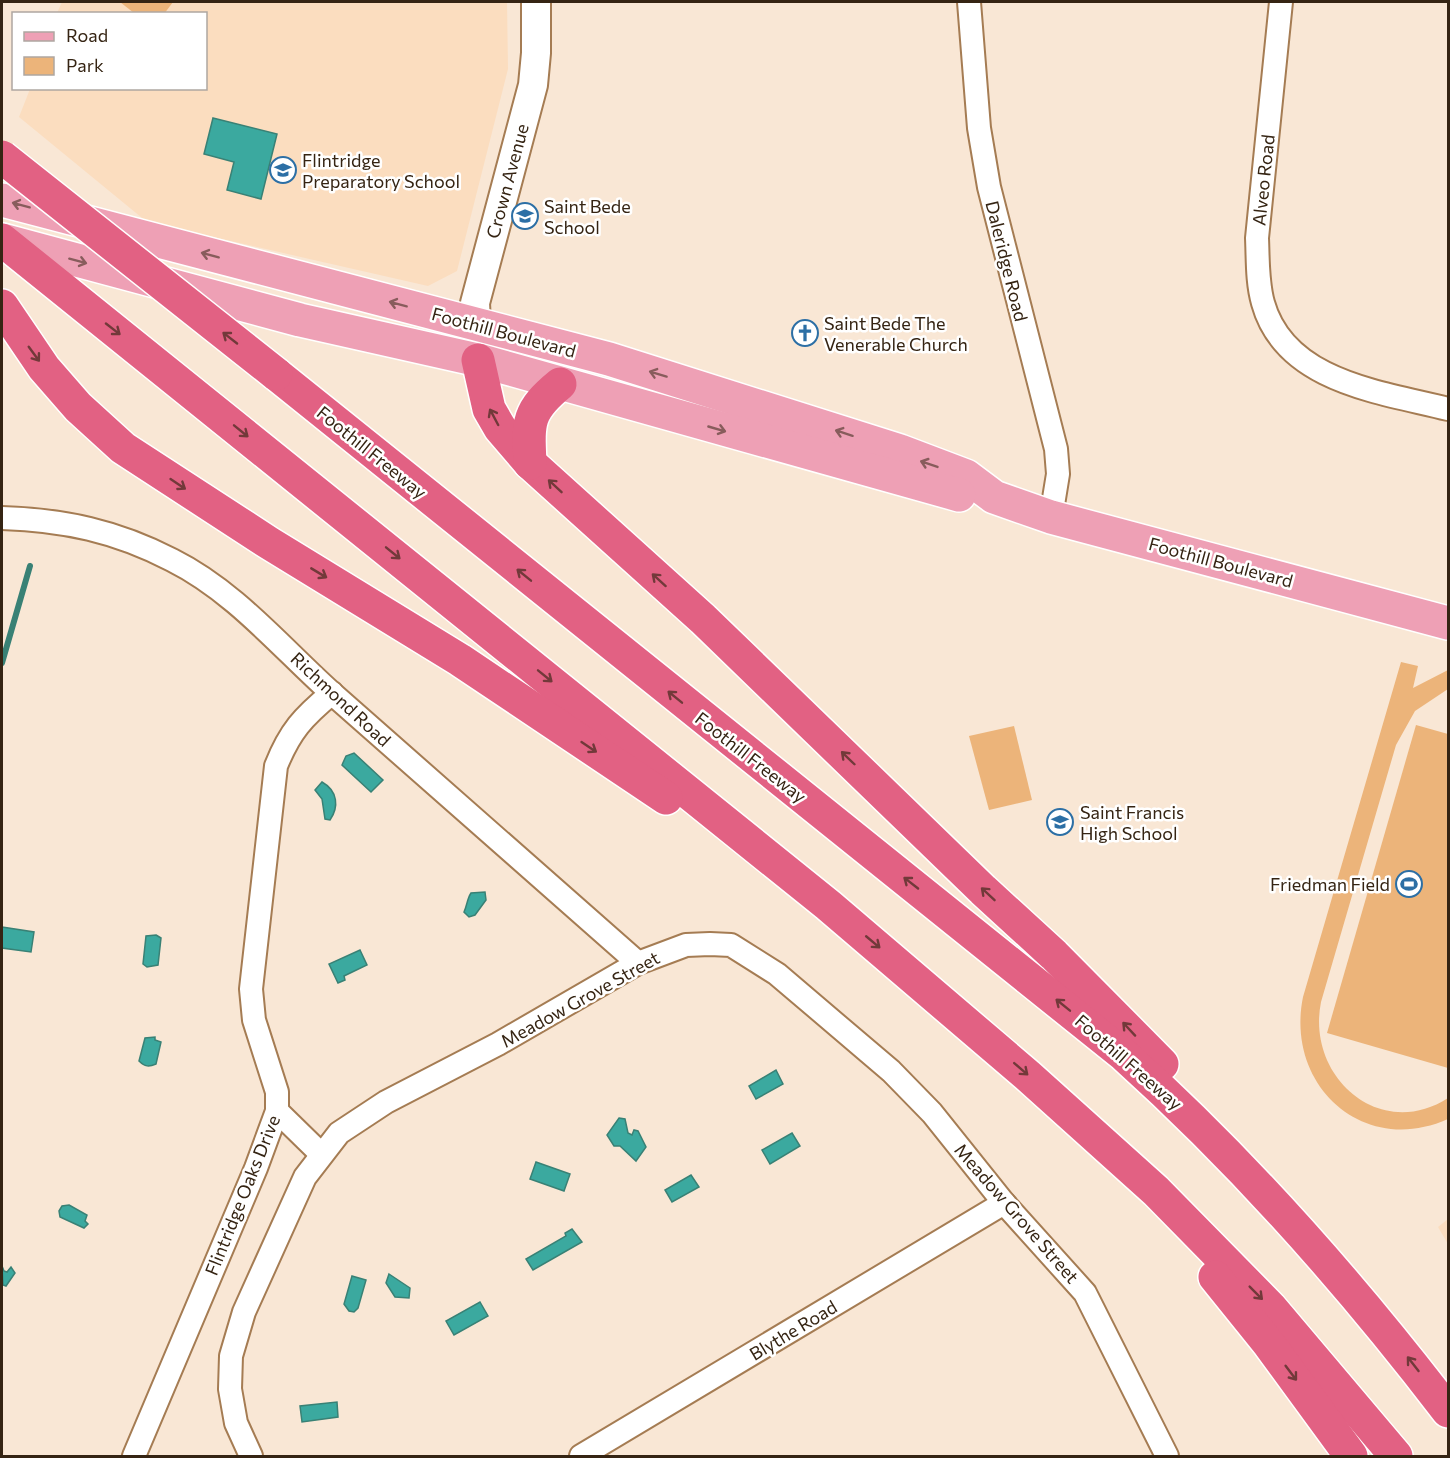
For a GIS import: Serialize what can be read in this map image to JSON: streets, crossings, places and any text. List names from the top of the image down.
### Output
{
  "streets": {
    "highway": ["Foothill Freeway"],
    "main road": ["Foothill Boulevard"],
    "street": [
      "Alveo Road",
      "Crown Avenue",
      "Daleridge Road",
      "Richmond Road",
      "Meadow Grove Street",
      "Flintridge Oaks Drive",
      "Blythe Road"
    ]
  },
  "crossings": [
    ["Crown Avenue", "Foothill Boulevard"],
    ["Daleridge Road", "Foothill Boulevard"],
    ["Richmond Road", "Meadow Grove Street"],
    ["Richmond Road", "Flintridge Oaks Drive"],
    ["Meadow Grove Street", "Blythe Road"]
  ],
  "places": {
    "school or university": ["Flintridge Preparatory School", "Saint Bede School", "Saint Francis High School"],
    "church": ["Saint Bede The Venerable Church"],
    "sports": ["Friedman Field"]
  },
  "legend": ["Road", "Park"]
}
